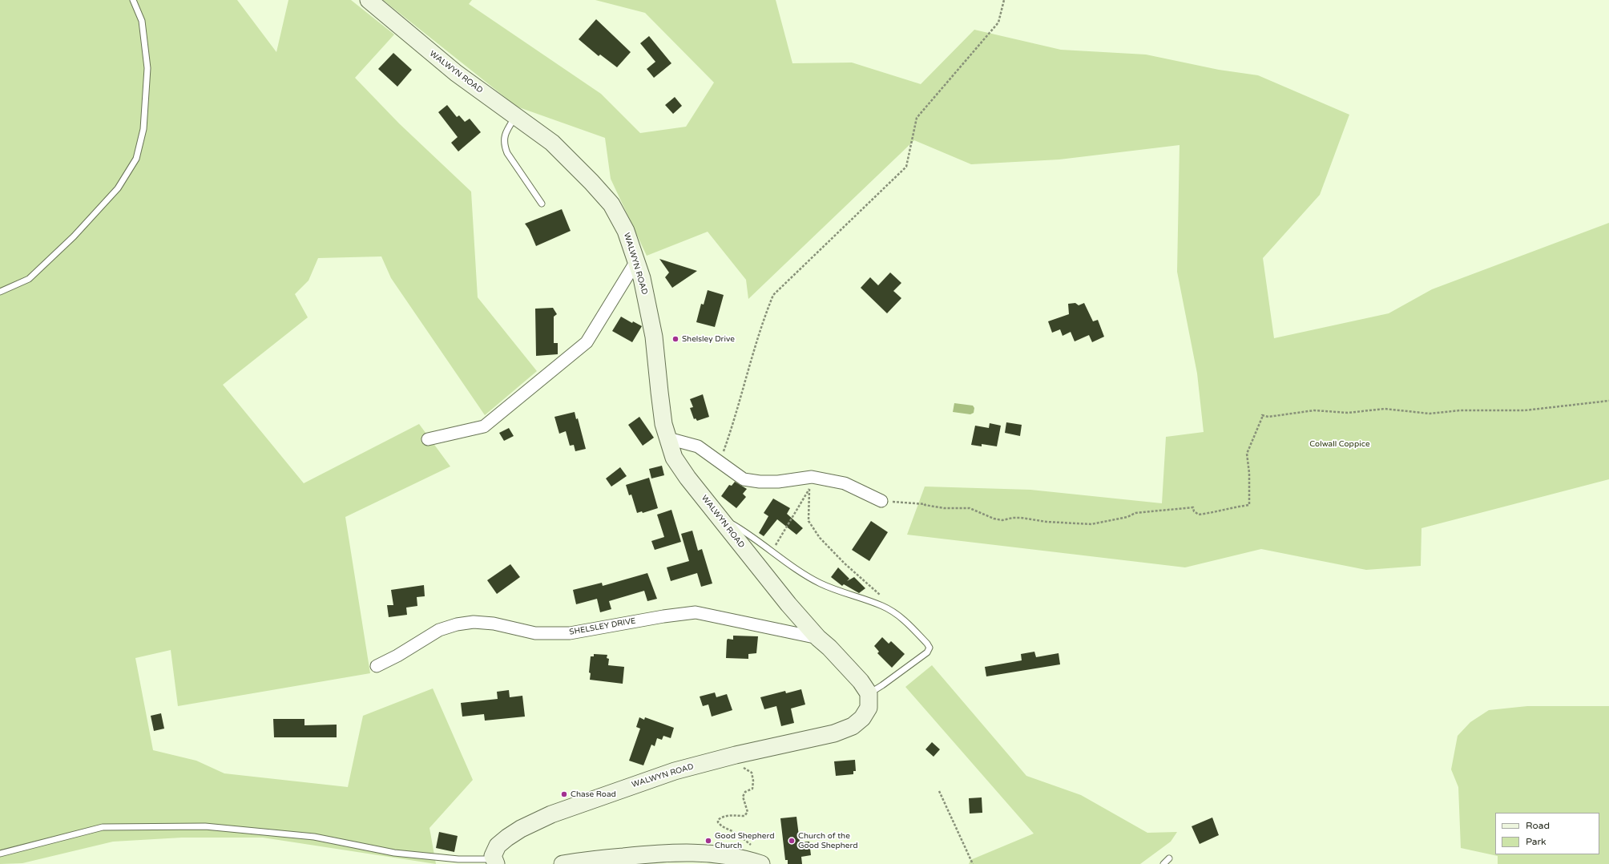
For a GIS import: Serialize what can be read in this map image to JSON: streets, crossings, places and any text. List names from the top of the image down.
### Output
{
  "streets": {
    "main road": ["WALWYN ROAD"],
    "street": ["SHELSLEY DRIVE"]
  },
  "crossings": [
    ["WALWYN ROAD", "SHELSLEY DRIVE"]
  ],
  "parks": ["Colwall Coppice"],
  "places": [
    "Shelsley Drive",
    "Chase Road",
    "Good Shepherd Church",
    "Church of the Good Shepherd"
  ],
  "legend": ["Road", "Park"]
}
